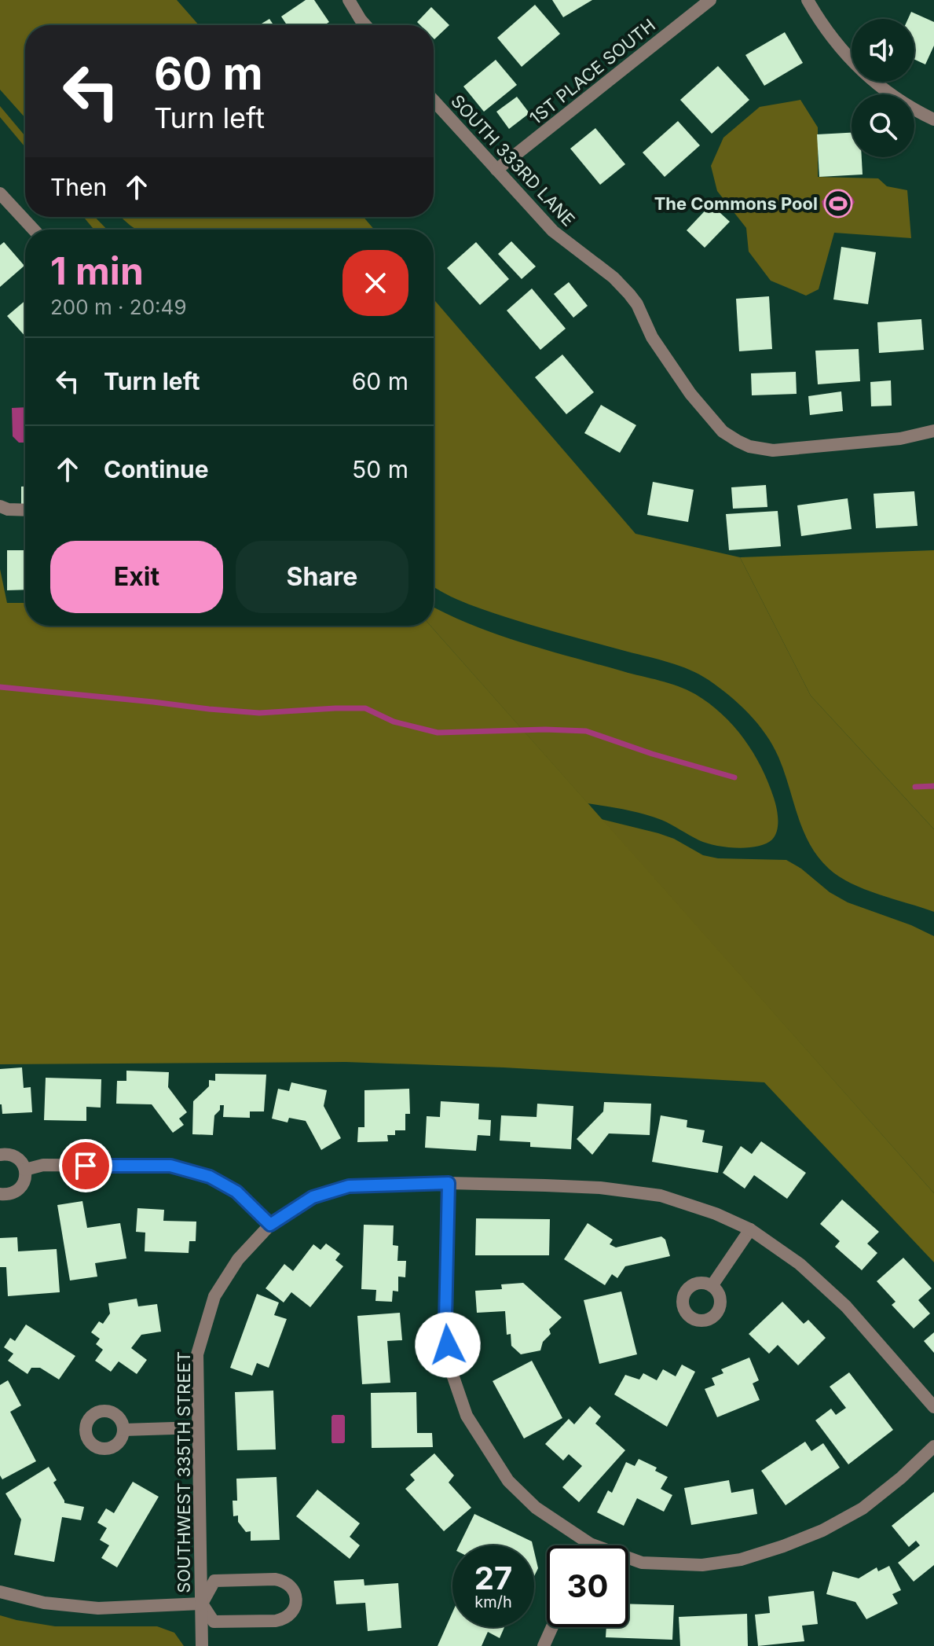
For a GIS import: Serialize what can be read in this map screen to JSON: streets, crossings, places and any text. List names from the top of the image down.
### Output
{
  "streets": {
    "street": ["1ST PLACE SOUTH", "SOUTH 333RD LANE", "SOUTHWEST 335TH STREET"]
  },
  "crossings": [
    ["1ST PLACE SOUTH", "SOUTH 333RD LANE"]
  ],
  "places": {
    "sports": ["The Commons Pool"]
  },
  "page": {
    "turn": ["60 m", "Turn left"],
    "then": "Then",
    "heading": ["1 min", "200 m · 20:49"],
    "list": [
      {
        "name": "Turn left",
        "value": "60 m"
      },
      {
        "name": "Continue",
        "value": "50 m"
      }
    ],
    "buttons": ["Exit", "Share"],
    "speed": "27 km/h",
    "limit": "30"
  }
}
